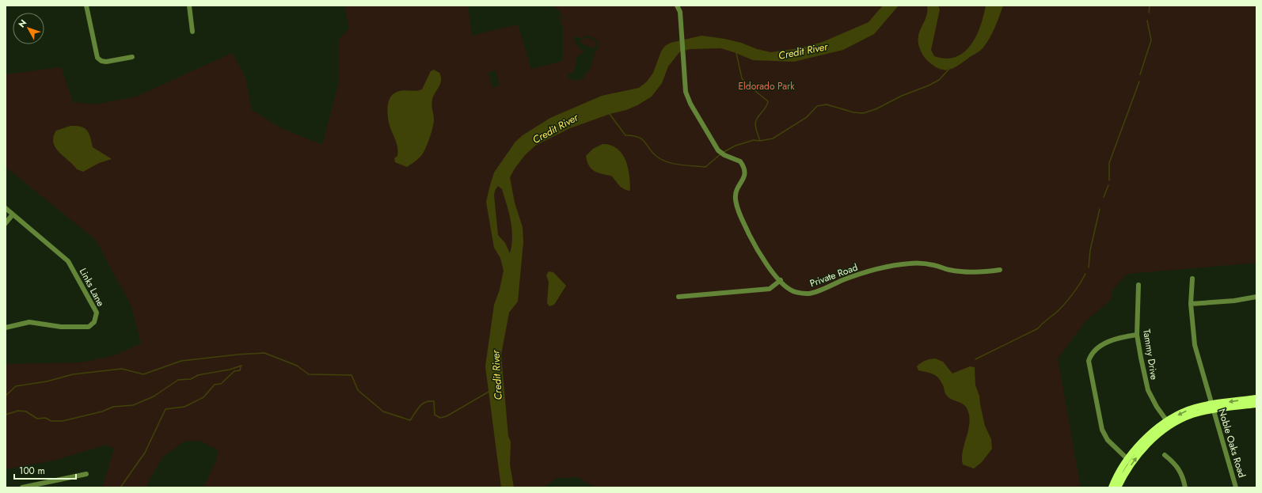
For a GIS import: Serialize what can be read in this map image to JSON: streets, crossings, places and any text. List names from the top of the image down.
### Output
{
  "streets": {
    "street": [
      "Private Road",
      "Links Lane",
      "Tammy Drive",
      "Noble Oaks Road"
    ]
  },
  "water": ["Credit River"],
  "parks": ["Eldorado Park"],
  "scale_bar": "100 m",
  "north": "top left"
}
